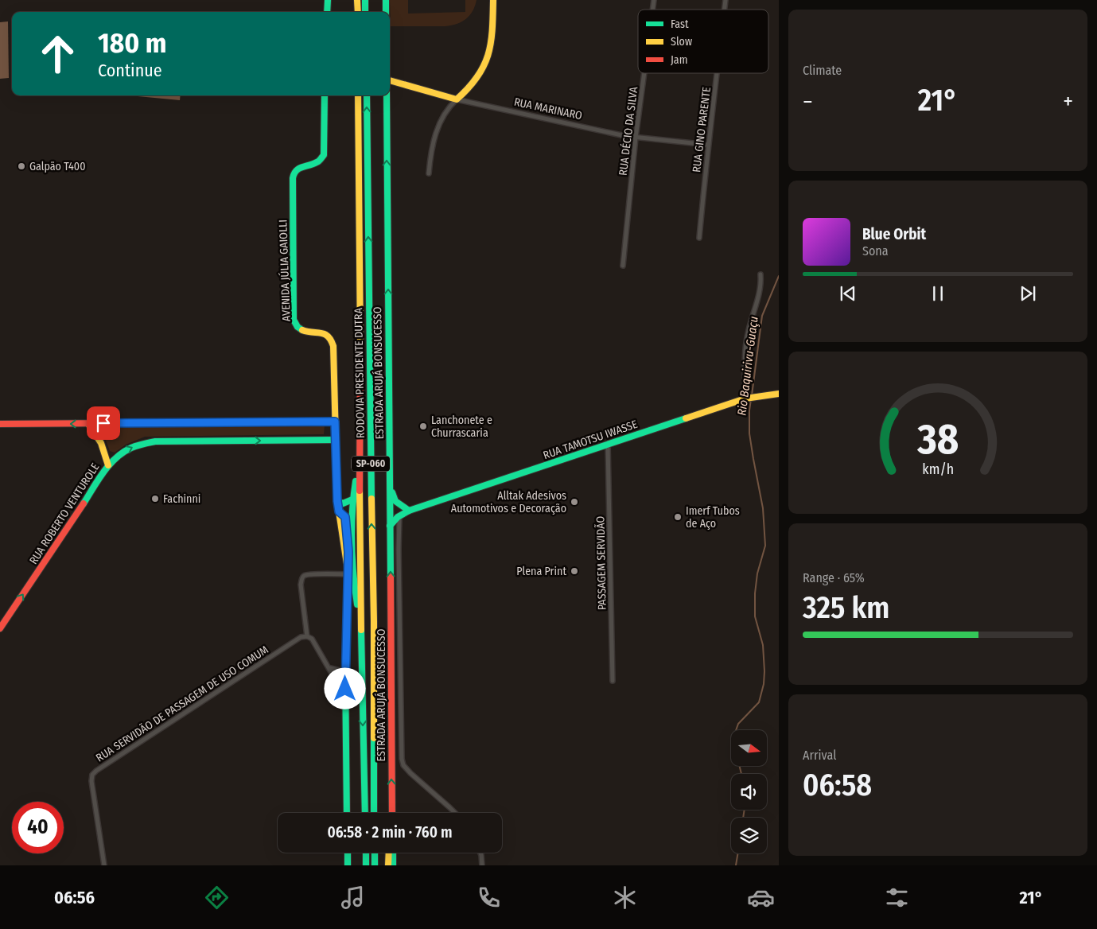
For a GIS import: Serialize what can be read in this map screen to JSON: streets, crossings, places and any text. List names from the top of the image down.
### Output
{
  "streets": {
    "main road": [
      "RUA MARINARO",
      "AVENIDA JÚLIA GAIOLLI",
      "RODOVIA PRESIDENTE DUTRA",
      "ESTRADA ARUJÁ BONSUCESSO",
      "RUA TAMOTSU IWASSE",
      "SP-060",
      "RUA ROBERTO VENTUROLE"
    ],
    "street": [
      "RUA GINO PARENTE",
      "RUA DÉCIO DA SILVA",
      "PASSAGEM SERVIDÃO",
      "RUA SERVIDÃO DE PASSAGEM DE USO COMUM"
    ]
  },
  "crossings": [
    ["RUA MARINARO", "RUA GINO PARENTE"],
    ["RUA MARINARO", "RUA DÉCIO DA SILVA"],
    ["AVENIDA JÚLIA GAIOLLI", "RUA ROBERTO VENTUROLE"],
    ["ESTRADA ARUJÁ BONSUCESSO", "RUA TAMOTSU IWASSE"],
    ["RUA TAMOTSU IWASSE", "PASSAGEM SERVIDÃO"]
  ],
  "one_way": ["ESTRADA ARUJÁ BONSUCESSO", "RUA ROBERTO VENTUROLE"],
  "water": ["Rio Baquirivu-Guaçu"],
  "places": [
    "Galpão T400",
    "Lanchonete e Churrascaria",
    "Fachinni",
    "Alltak Adesivos Automotivos e Decoração",
    "Imerf Tubos de Aço",
    "Plena Print"
  ],
  "legend": ["Fast", "Slow", "Jam"],
  "north": "right",
  "page": {
    "tile": [
      "Climate",
      ["Range · 65%", "325 km"],
      ["Arrival", "06:58"]
    ],
    "turn": ["180 m", "Continue"],
    "heat": ["−", "21°", "+"],
    "song": ["Blue Orbit", "Sona"],
    "limit": "40",
    "trip": "06:58 · 2 min · 760 m",
    "tabs": ["06:56", "21°"],
    "gauge": ["38", "km/h"]
  }
}
